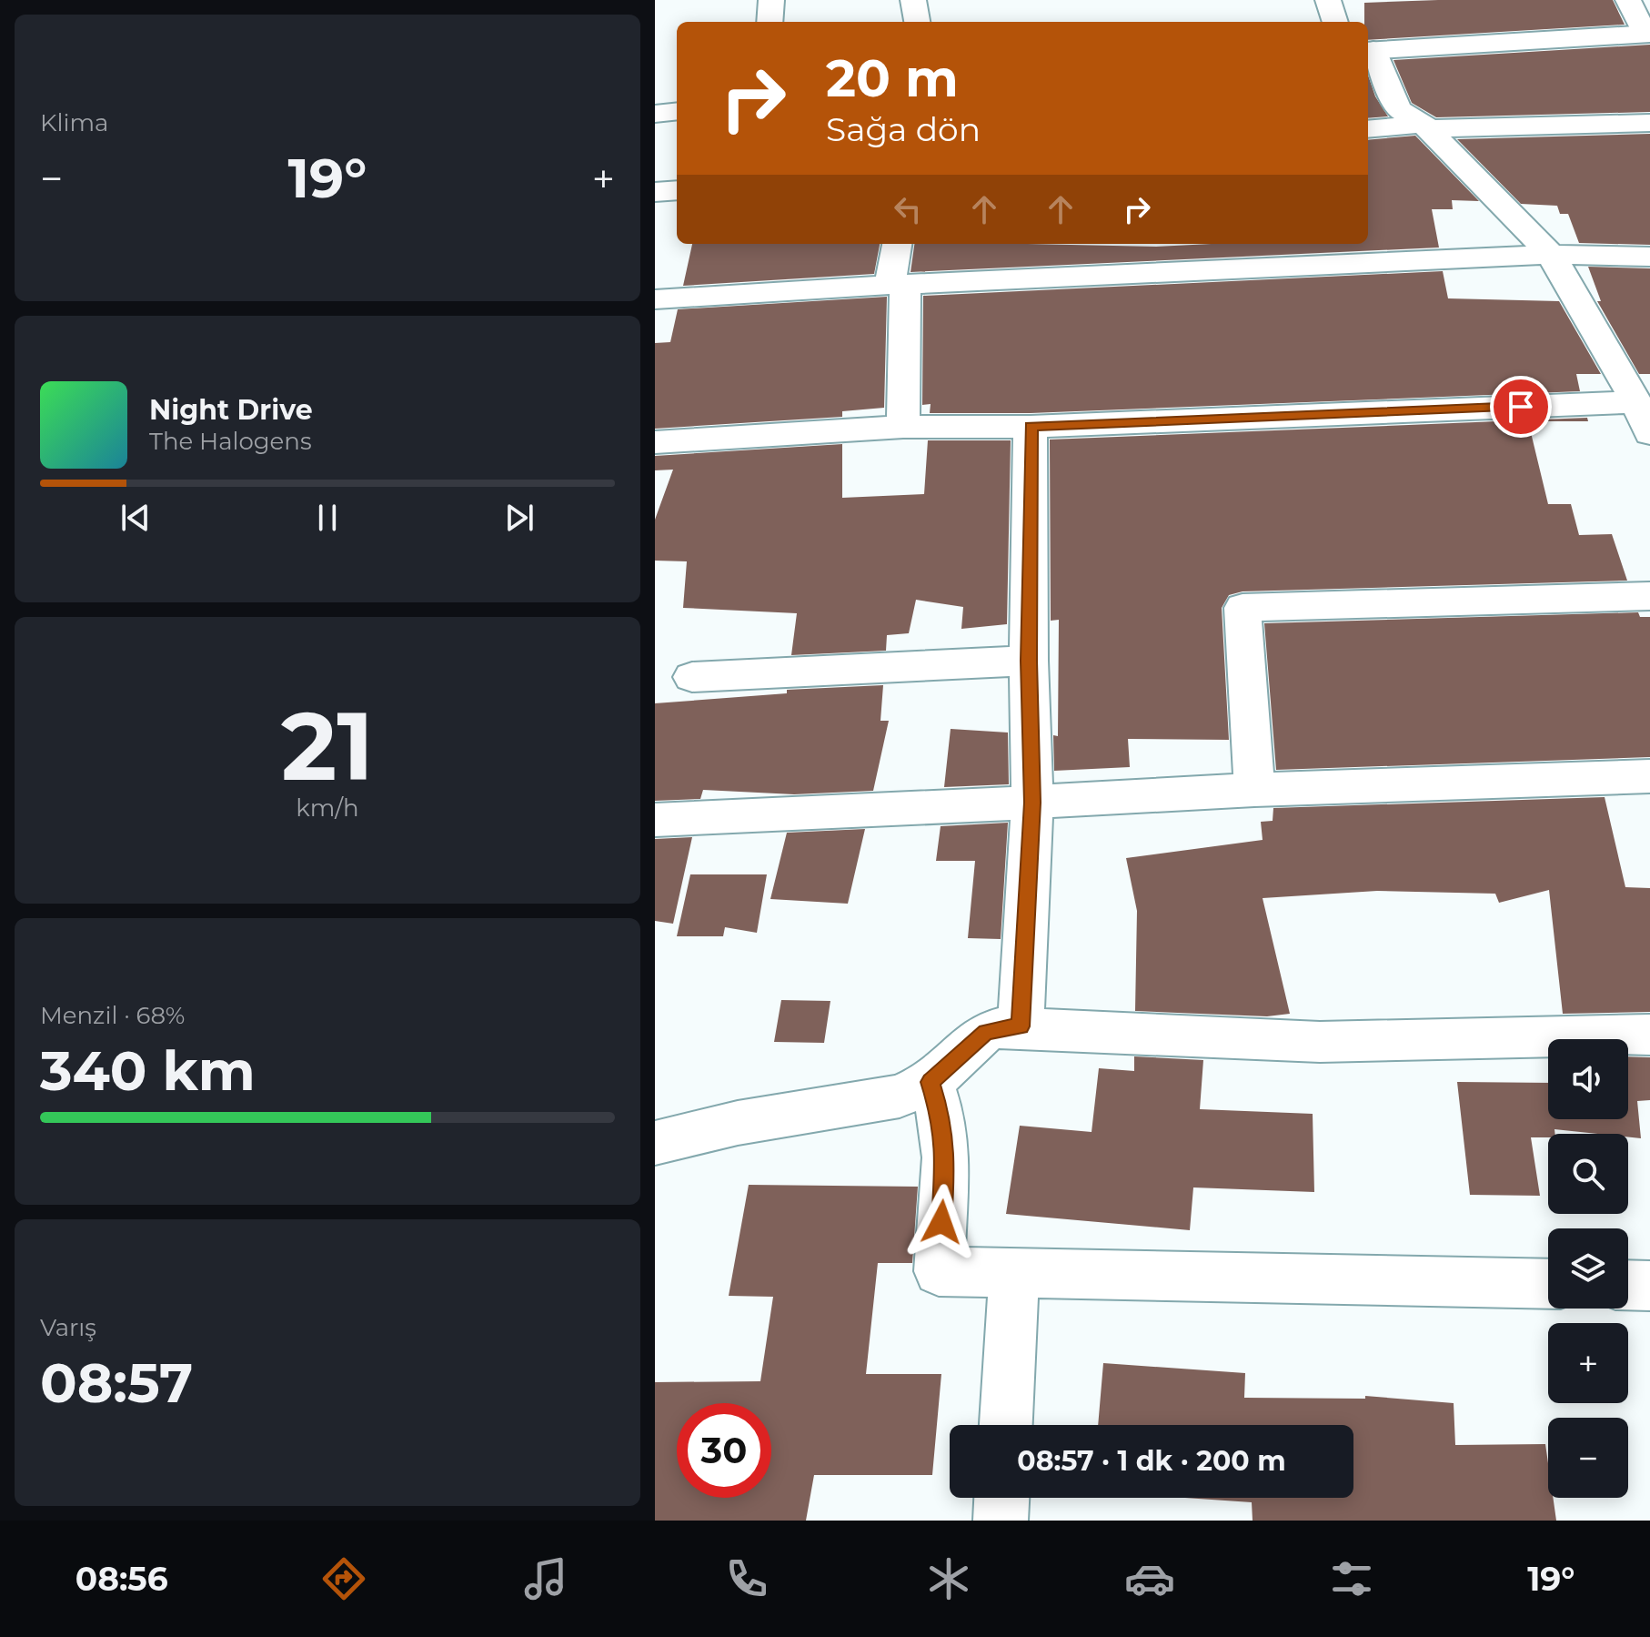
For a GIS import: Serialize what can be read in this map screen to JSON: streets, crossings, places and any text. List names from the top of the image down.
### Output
{
  "page": {
    "tile": [
      "Klima",
      ["21", "km/h"],
      ["Menzil · 68%", "340 km"],
      ["Varış", "08:57"]
    ],
    "turn": ["20 m", "Sağa dön"],
    "heat": ["−", "19°", "+"],
    "song": ["Night Drive", "The Halogens"],
    "map_buttons": ["+", "−"],
    "limit": "30",
    "trip": "08:57 · 1 dk · 200 m",
    "tabs": ["08:56", "19°"]
  }
}
